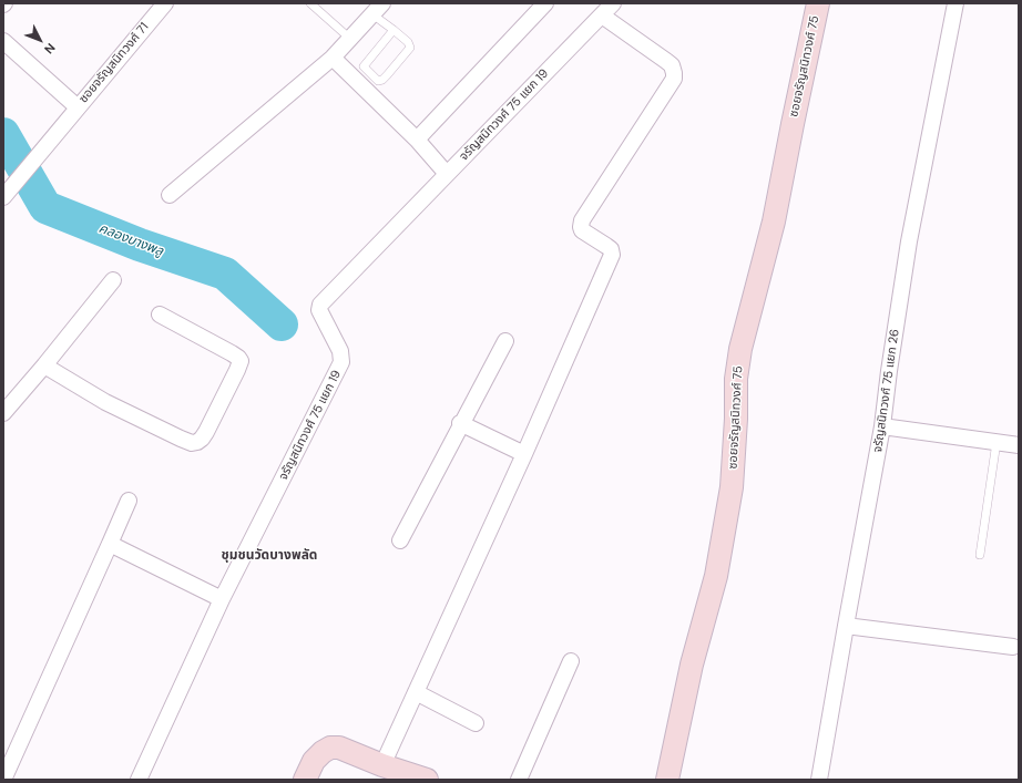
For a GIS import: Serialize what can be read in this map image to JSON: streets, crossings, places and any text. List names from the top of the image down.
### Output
{
  "streets": {
    "street": [
      "ซอยจรัญสนิทวงศ์ 71",
      "ซอยจรัญสนิทวงศ์ 75",
      "จรัญสนิทวงศ์ 75 แยก 19",
      "จรัญสนิทวงศ์ 75 แยก 26"
    ]
  },
  "districts": ["ชุมชนวัดบางพลัด"],
  "water": ["คลองบางพลู"],
  "north": "bottom right"
}
